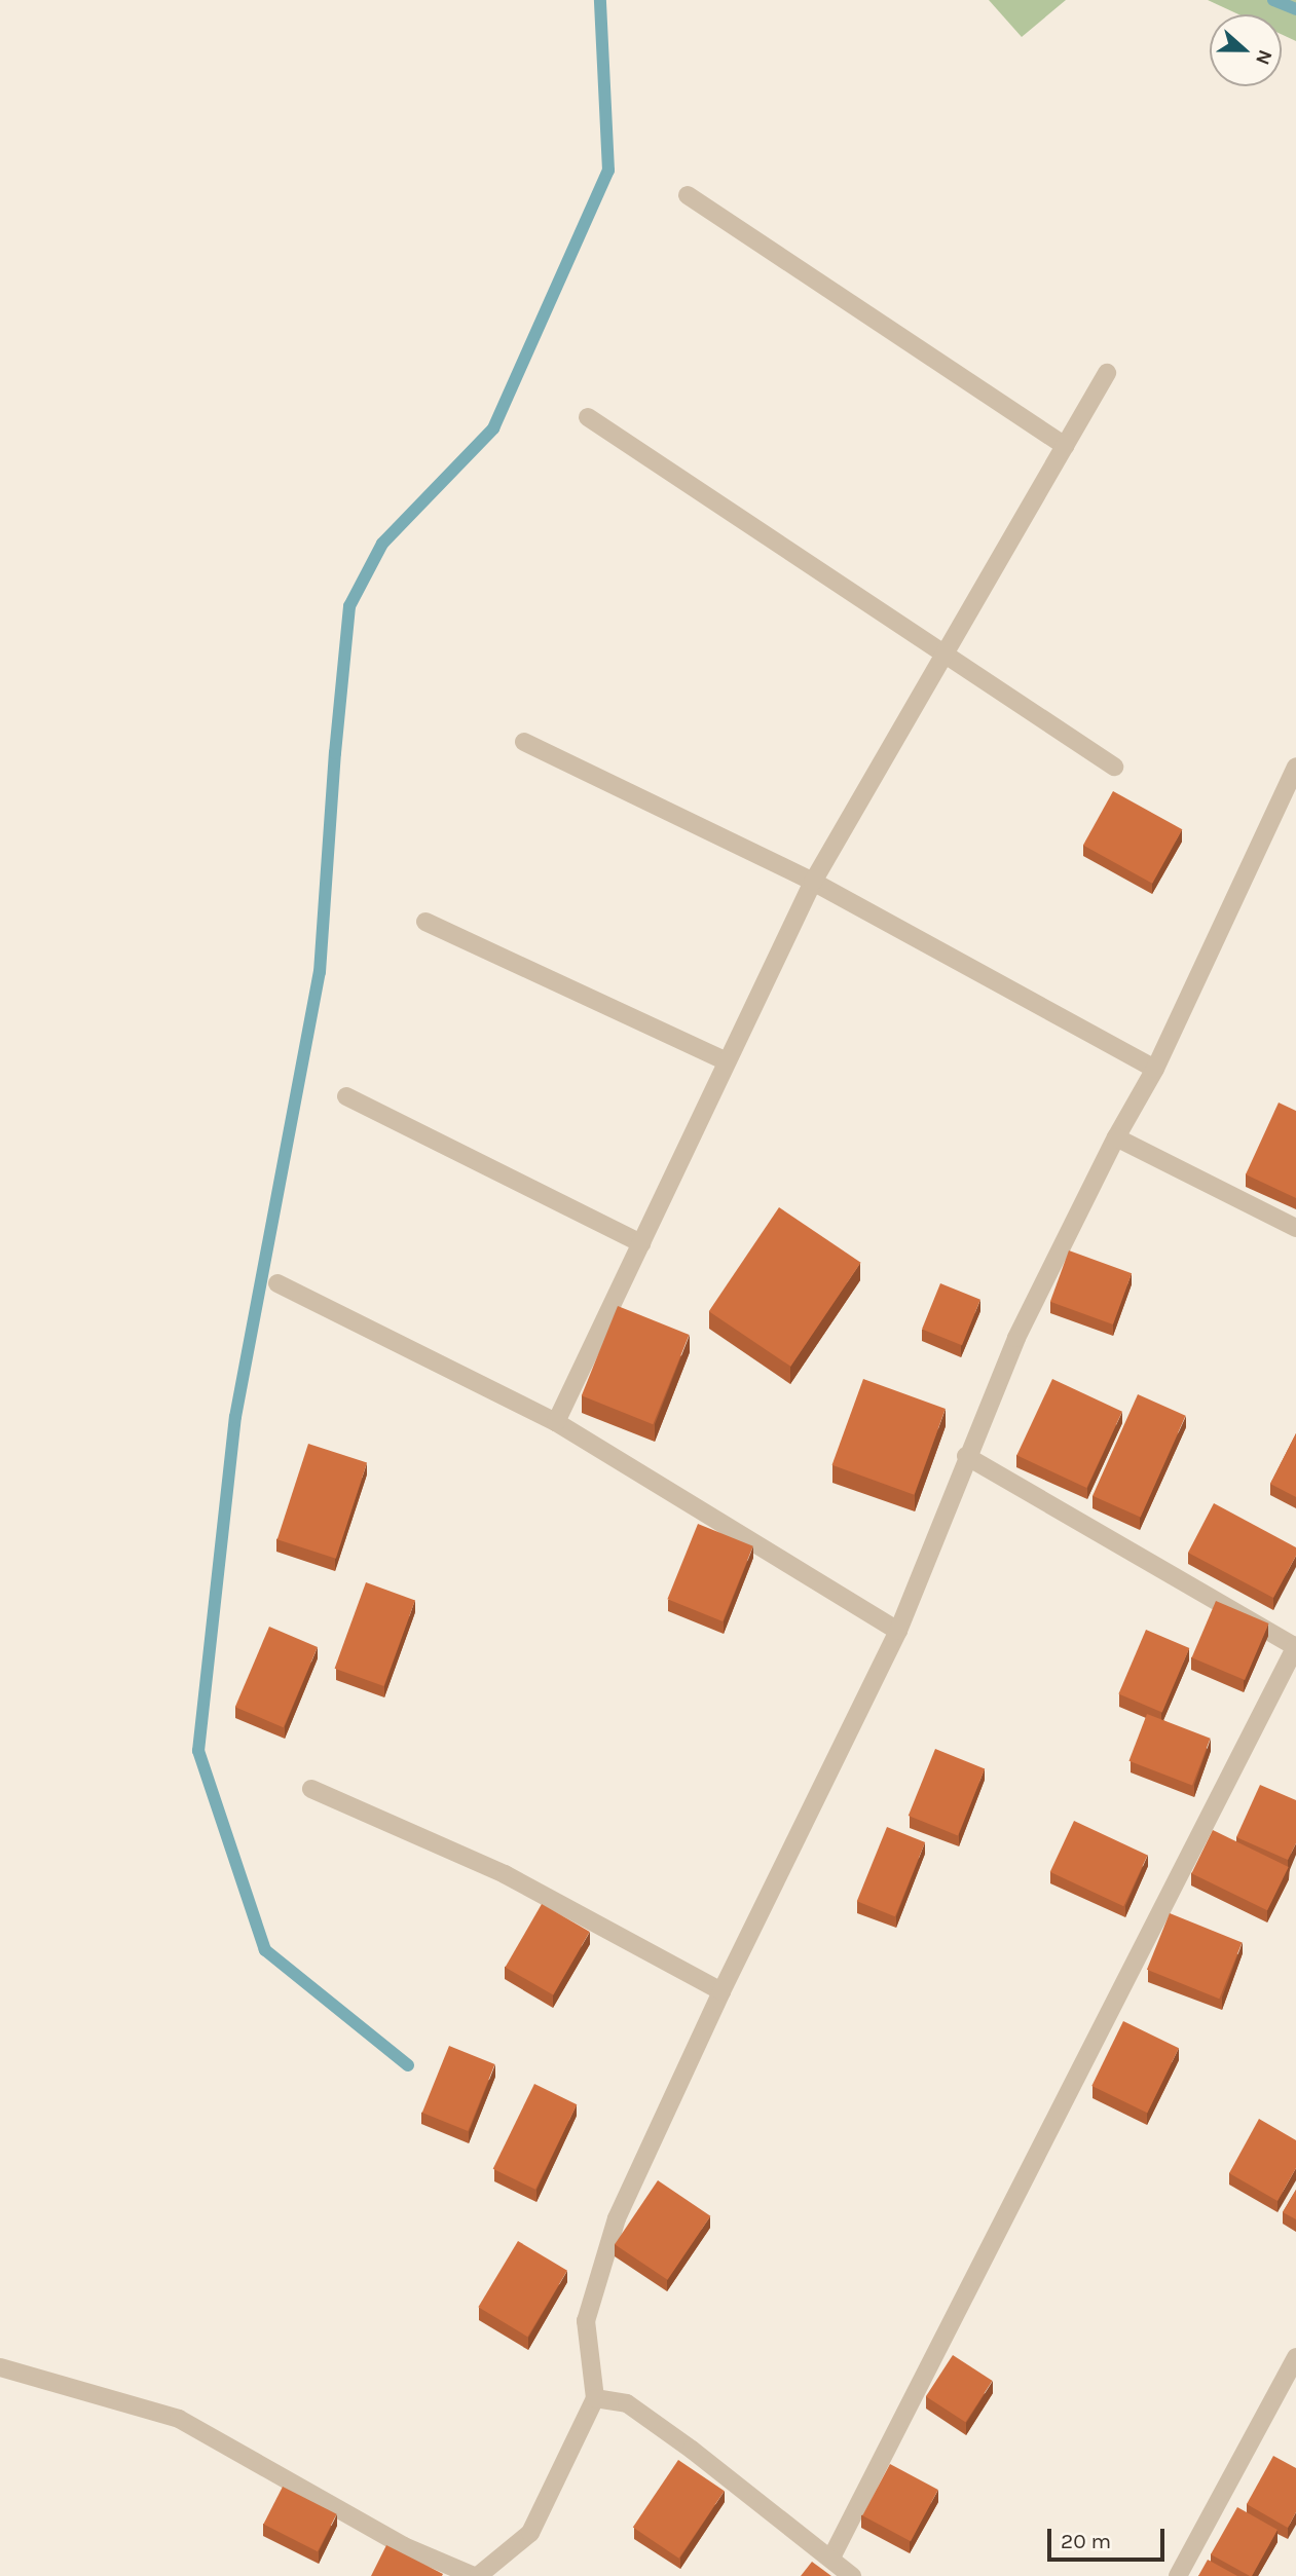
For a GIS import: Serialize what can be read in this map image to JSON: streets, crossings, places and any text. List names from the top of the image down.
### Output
{
  "scale_bar": "20 m",
  "north": "right"
}
